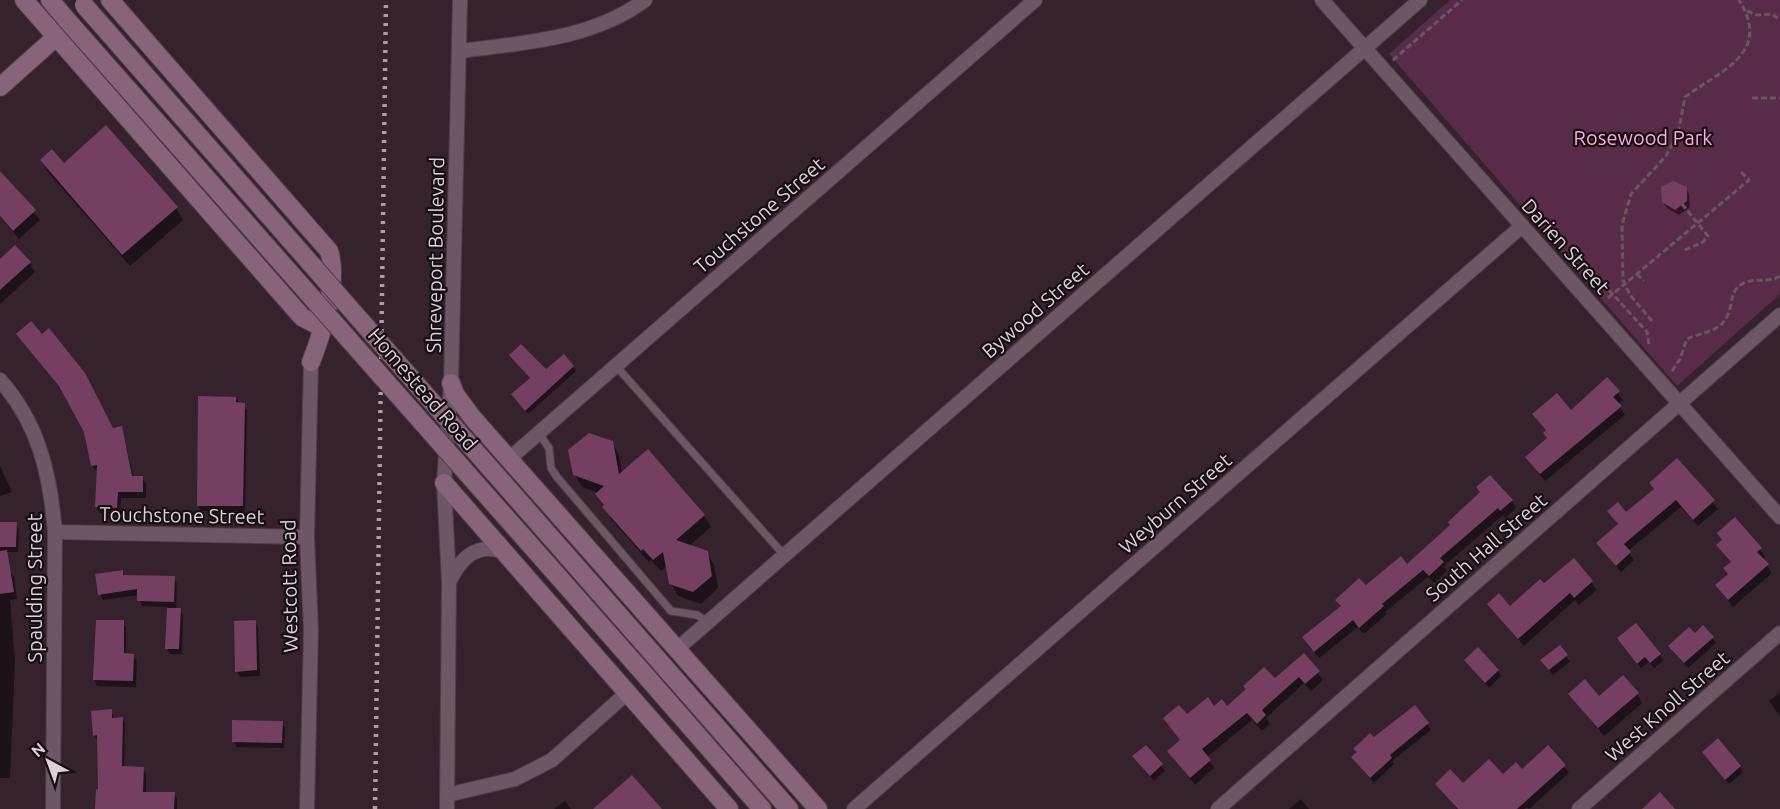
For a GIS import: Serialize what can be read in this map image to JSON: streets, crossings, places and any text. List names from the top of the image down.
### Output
{
  "streets": {
    "main road": ["Homestead Road"],
    "street": [
      "Touchstone Street",
      "Darien Street",
      "Shreveport Boulevard",
      "Bywood Street",
      "Weyburn Street",
      "South Hall Street",
      "Westcott Road",
      "Spaulding Street",
      "West Knoll Street"
    ]
  },
  "crossings": [
    ["Touchstone Street", "Westcott Road"],
    ["Touchstone Street", "Spaulding Street"],
    ["Darien Street", "Bywood Street"],
    ["Darien Street", "Weyburn Street"],
    ["Darien Street", "South Hall Street"]
  ],
  "parks": ["Rosewood Park"],
  "north": "top left"
}
